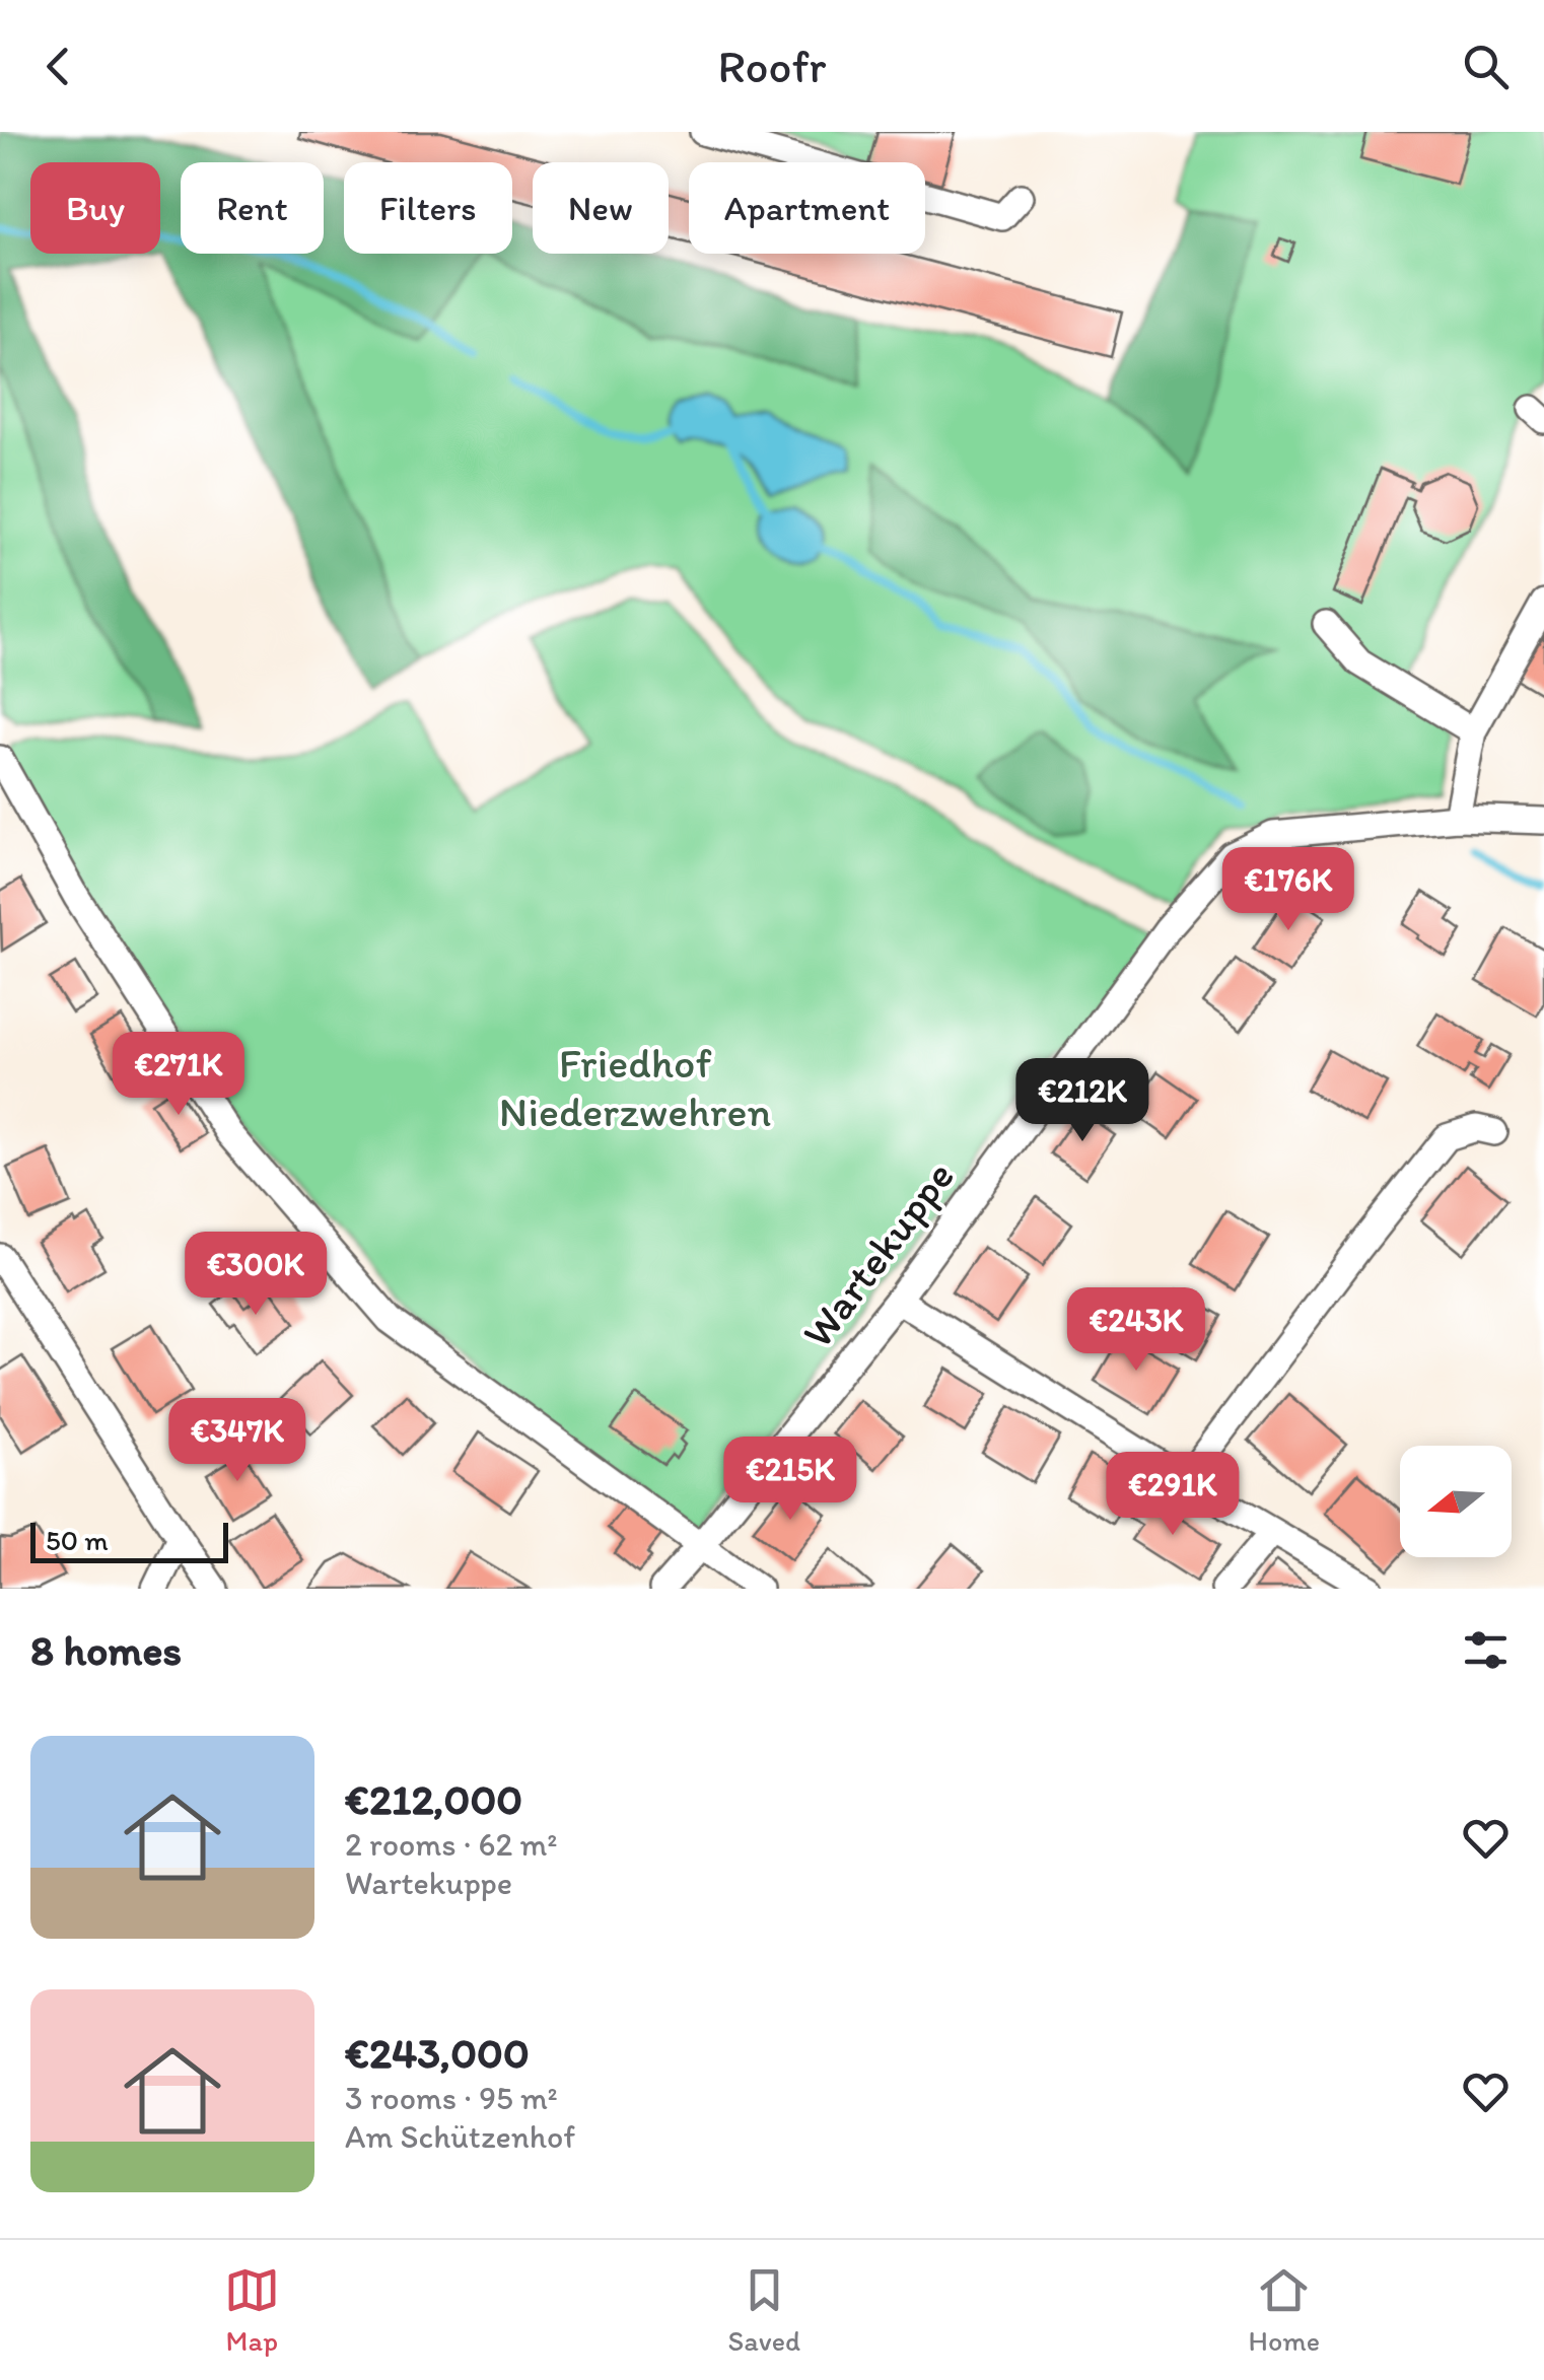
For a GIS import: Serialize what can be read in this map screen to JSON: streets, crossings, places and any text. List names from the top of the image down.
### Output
{
  "streets": {
    "street": ["Wartekuppe"]
  },
  "parks": ["Friedhof Niederzwehren"],
  "scale_bar": "50 m",
  "north": "left",
  "page": {
    "header": "Roofr",
    "chip": [
      "Buy",
      "Rent",
      "Filters",
      "New",
      "Apartment"
    ],
    "price": [
      "€176K",
      "€271K",
      "€212K",
      "€300K",
      "€243K",
      "€347K",
      "€215K",
      "€291K"
    ],
    "scale": "50 m",
    "heading": "8 homes",
    "list": [
      {
        "name": "€212,000",
        "note": "2 rooms · 62 m² · Wartekuppe"
      },
      {
        "name": "€243,000",
        "note": "3 rooms · 95 m² · Am Schützenhof"
      }
    ],
    "tabs": ["Map", "Saved", "Home"]
  }
}
